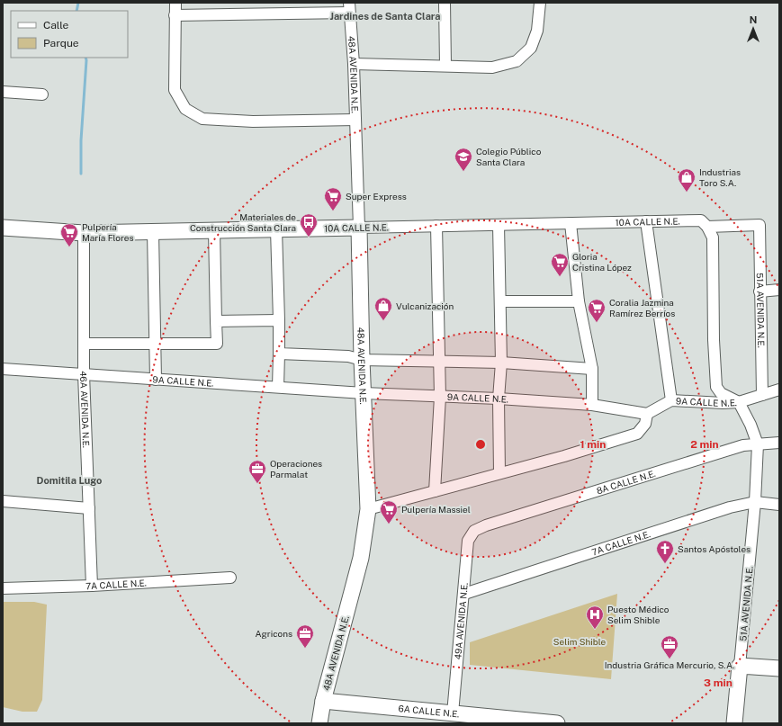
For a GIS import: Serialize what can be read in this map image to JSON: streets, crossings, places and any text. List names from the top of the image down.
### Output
{
  "streets": {
    "street": [
      "48A AVENIDA N.E.",
      "10A CALLE N.E.",
      "51A AVENIDA N.E.",
      "9A CALLE N.E.",
      "46A AVENIDA N.E.",
      "8A CALLE N.E.",
      "7A CALLE N.E.",
      "49A AVENIDA N.E.",
      "6A CALLE N.E."
    ]
  },
  "crossings": [
    ["48A AVENIDA N.E.", "10A CALLE N.E."],
    ["48A AVENIDA N.E.", "9A CALLE N.E."],
    ["48A AVENIDA N.E.", "6A CALLE N.E."],
    ["10A CALLE N.E.", "51A AVENIDA N.E."],
    ["10A CALLE N.E.", "46A AVENIDA N.E."],
    ["51A AVENIDA N.E.", "9A CALLE N.E."],
    ["51A AVENIDA N.E.", "8A CALLE N.E."],
    ["51A AVENIDA N.E.", "7A CALLE N.E."],
    ["9A CALLE N.E.", "46A AVENIDA N.E."],
    ["46A AVENIDA N.E.", "7A CALLE N.E."],
    ["8A CALLE N.E.", "49A AVENIDA N.E."],
    ["7A CALLE N.E.", "49A AVENIDA N.E."],
    ["49A AVENIDA N.E.", "6A CALLE N.E."]
  ],
  "districts": ["Jardines de Santa Clara", "Domitila Lugo"],
  "parks": ["Selim Shible"],
  "places": {
    "school or university": ["Colegio Público Santa Clara"],
    "shop": ["Industrias Toro S.A.", "Vulcanización"],
    "supermarket": [
      "Super Express",
      "Pulpería María Flores",
      "Gloria Cristina López",
      "Coralia Jazmina Ramírez Berríos",
      "Pulpería Massiel"
    ],
    "bus stop": ["Materiales de Construcción Santa Clara"],
    "office": ["Operaciones Parmalat", "Agricons", "Industria Gráfica Mercurio, S.A."],
    "church": ["Santos Apóstoles"],
    "hospital": ["Puesto Médico Selim Shible"]
  },
  "legend": ["Calle", "Parque"],
  "north": "top",
  "rings": ["1 min", "2 min", "3 min"]
}
